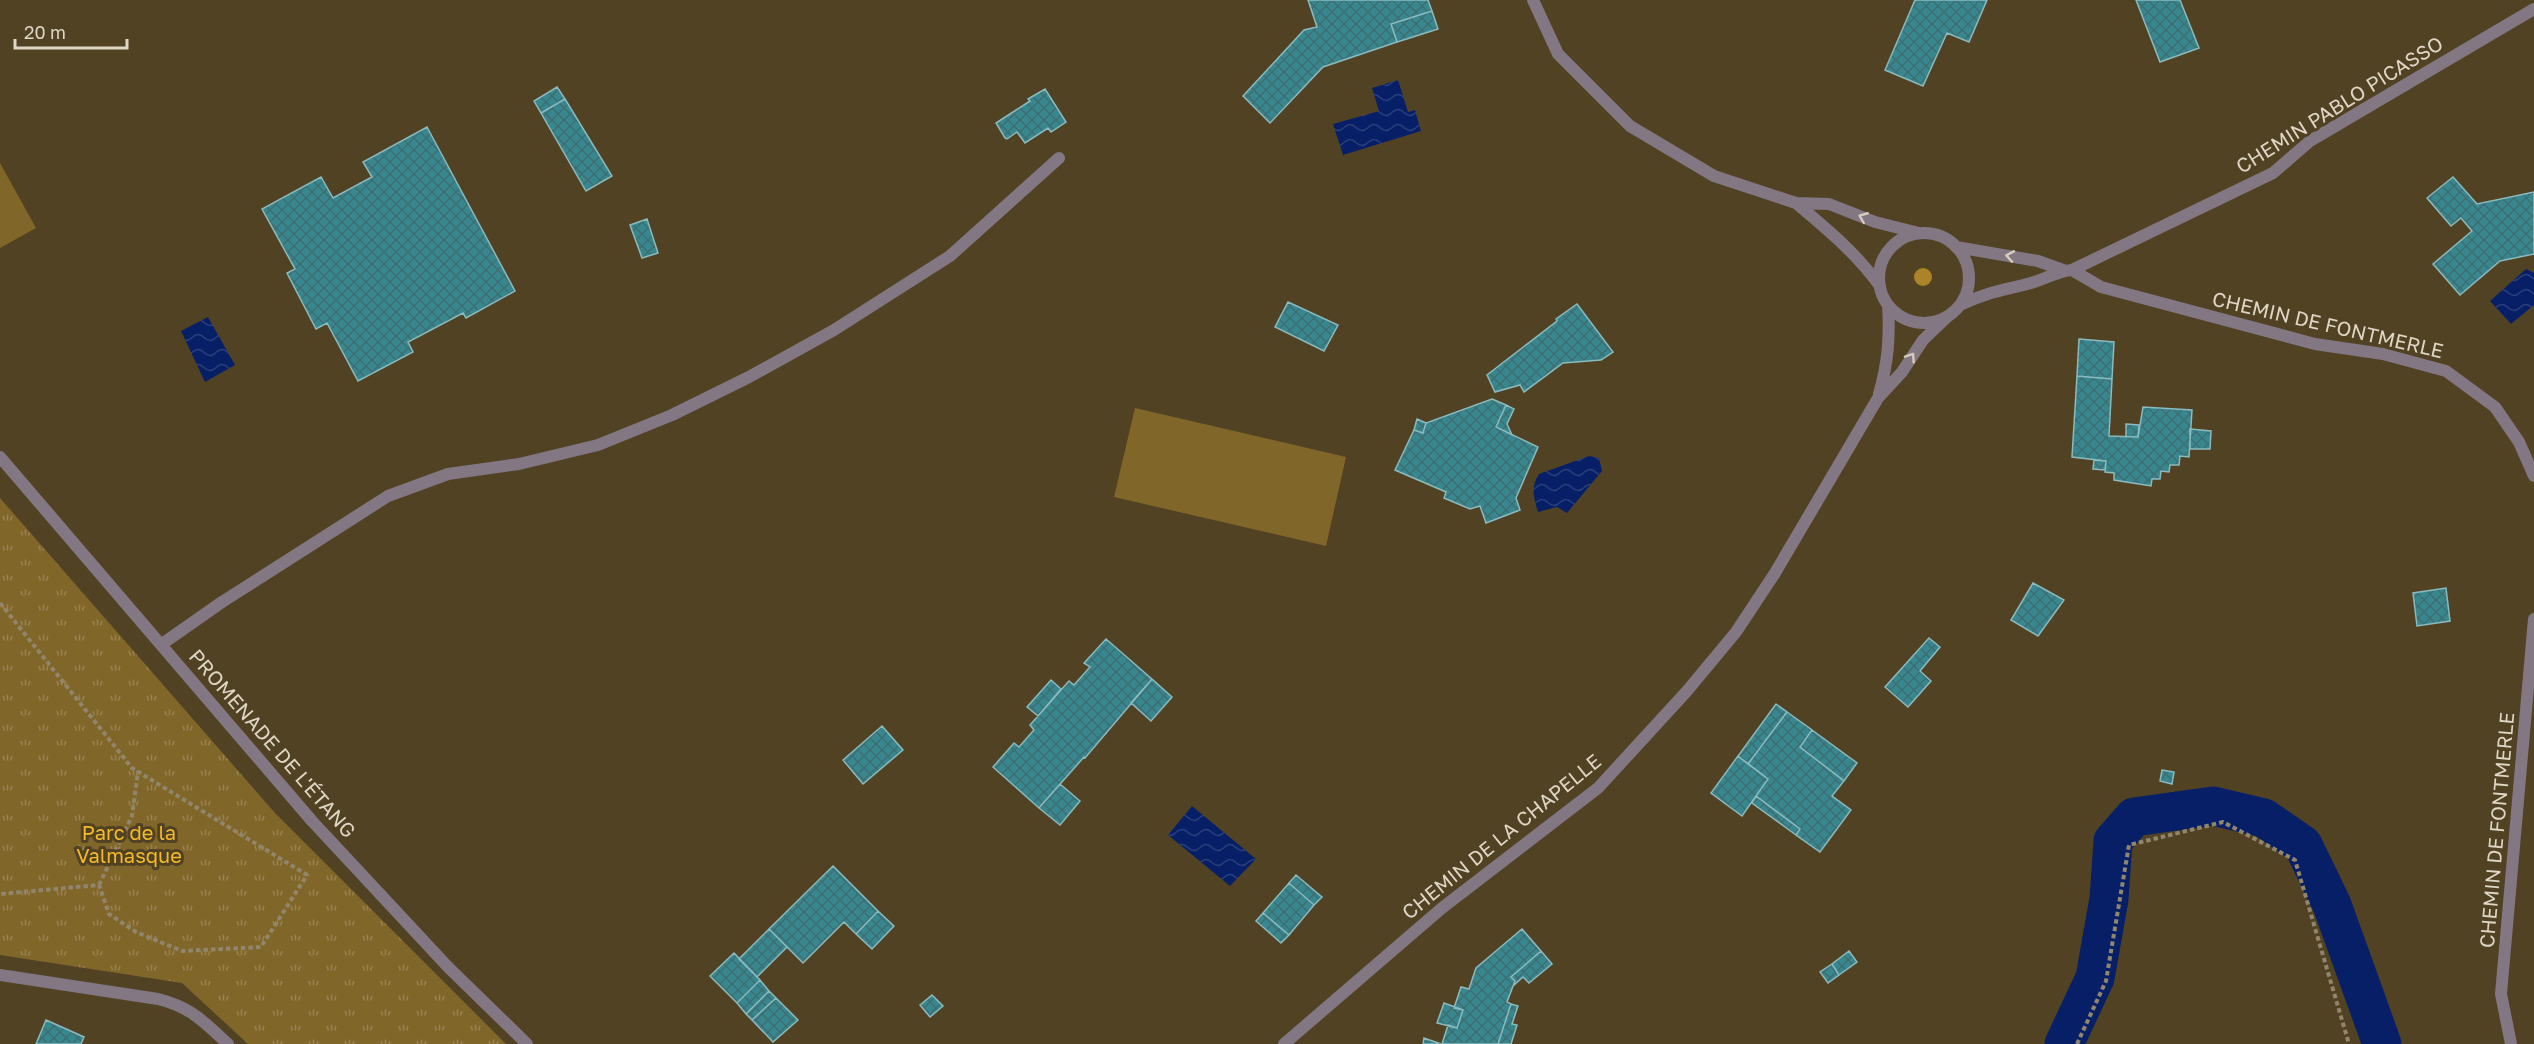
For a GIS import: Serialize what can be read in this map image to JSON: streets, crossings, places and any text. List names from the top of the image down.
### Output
{
  "streets": {
    "street": [
      "CHEMIN PABLO PICASSO",
      "CHEMIN DE FONTMERLE",
      "PROMENADE DE L'ÉTANG",
      "CHEMIN DE LA CHAPELLE"
    ]
  },
  "crossings": [
    ["CHEMIN PABLO PICASSO", "CHEMIN DE FONTMERLE"],
    ["CHEMIN PABLO PICASSO", "CHEMIN DE LA CHAPELLE"]
  ],
  "parks": ["Parc de la Valmasque"],
  "scale_bar": "20 m"
}
